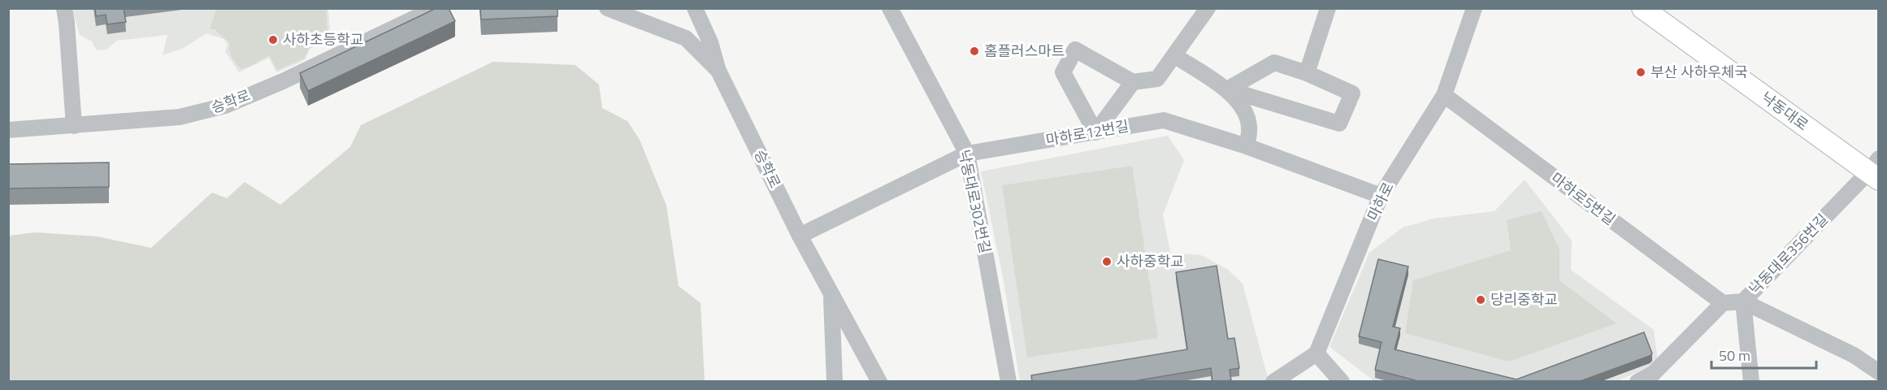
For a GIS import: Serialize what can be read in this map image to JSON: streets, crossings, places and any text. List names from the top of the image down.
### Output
{
  "streets": {
    "main road": ["낙동대로"],
    "street": [
      "승학로",
      "마하로12번길",
      "마하로5번길",
      "낙동대로302번길",
      "마하로",
      "낙동대로356번길"
    ]
  },
  "crossings": [
    ["승학로", "마하로12번길"],
    ["낙동대로", "낙동대로356번길"],
    ["마하로12번길", "낙동대로302번길"],
    ["마하로12번길", "마하로"],
    ["마하로5번길", "마하로"],
    ["마하로5번길", "낙동대로356번길"]
  ],
  "places": [
    "사하초등학교",
    "홈플러스마트",
    "부산 사하우체국",
    "사하중학교",
    "당리중학교"
  ],
  "scale_bar": "50 m"
}
